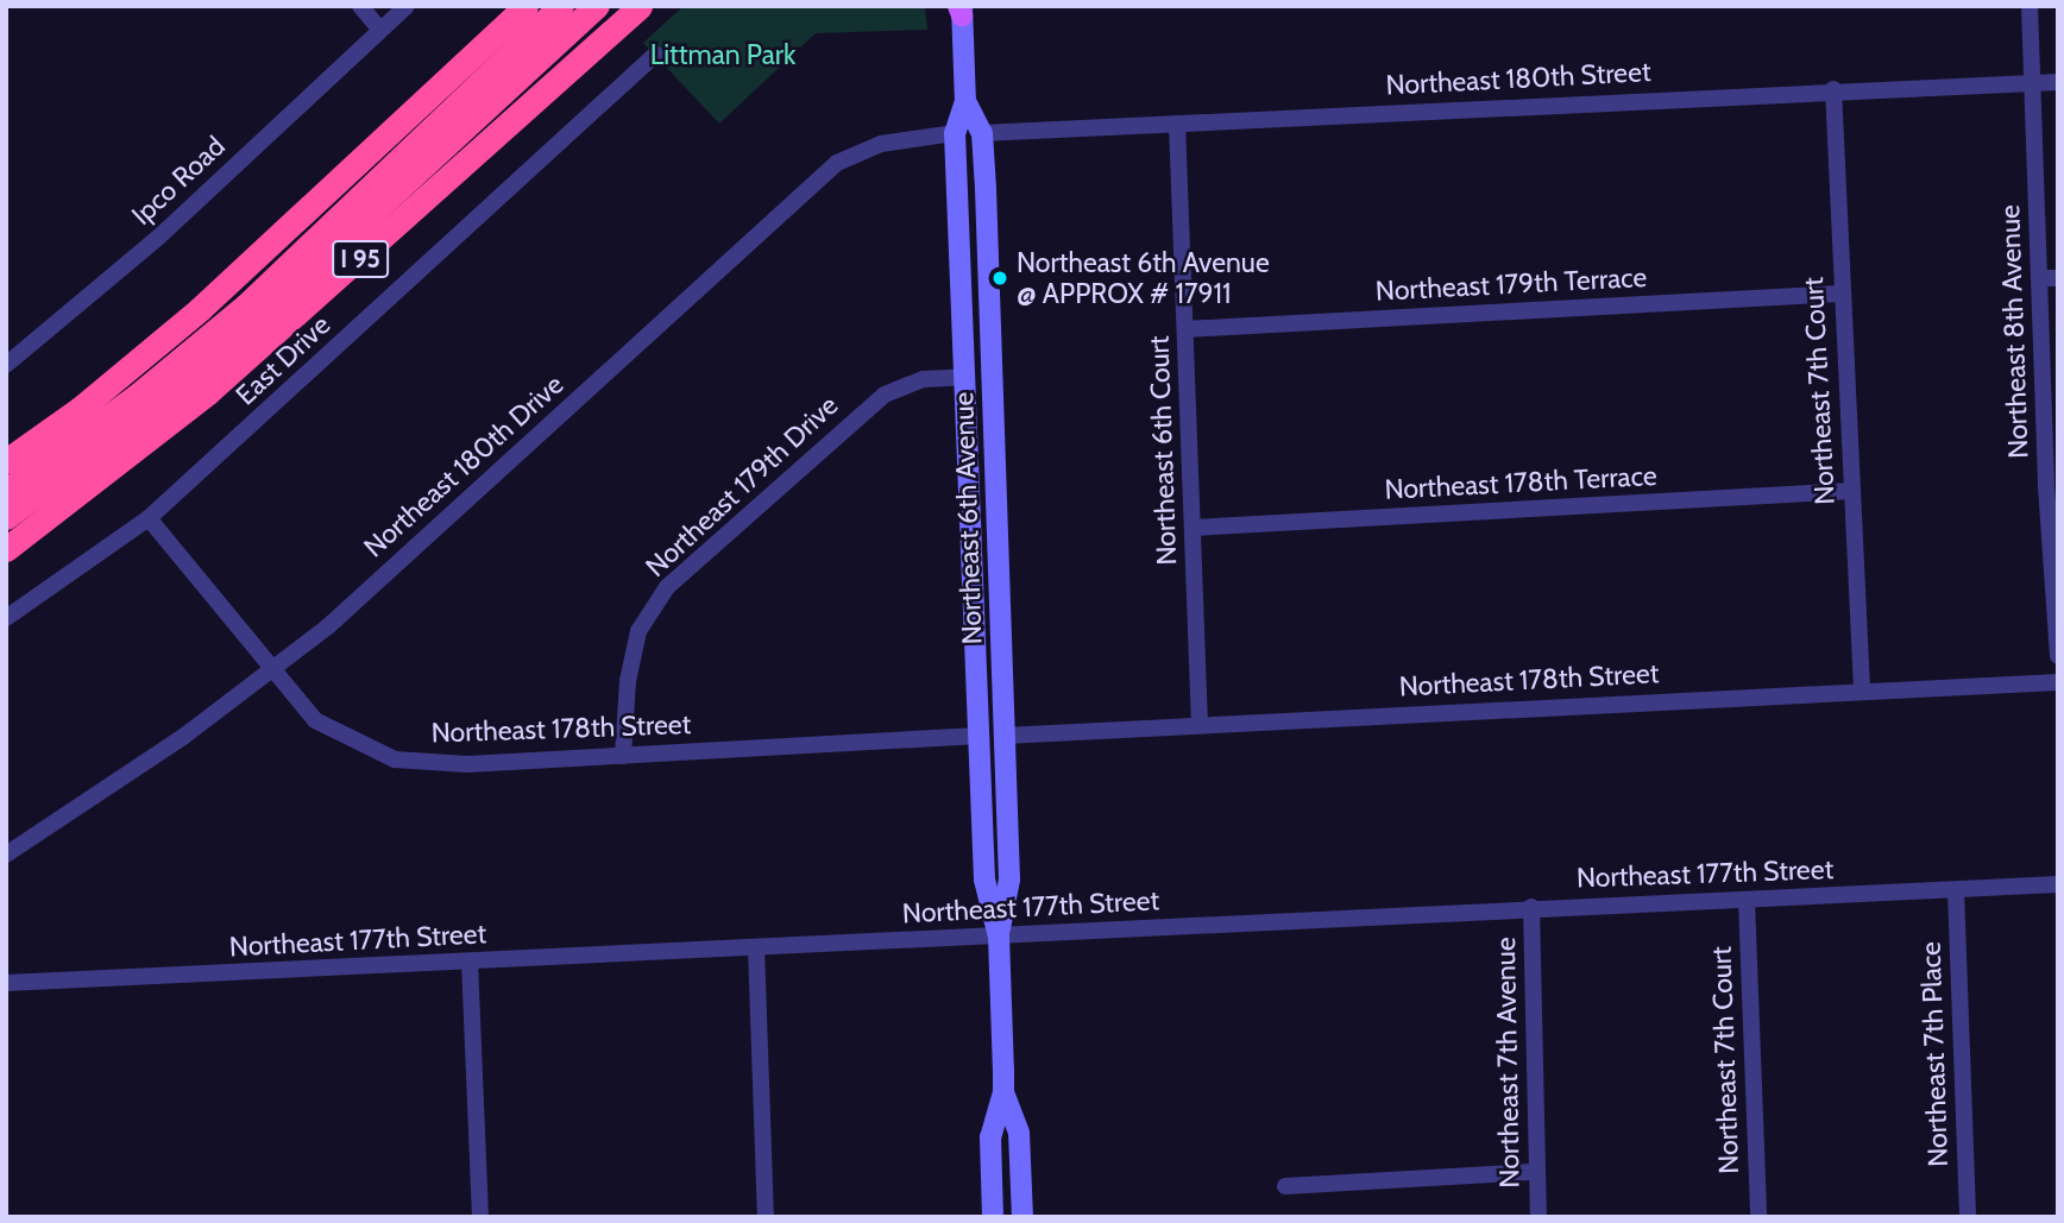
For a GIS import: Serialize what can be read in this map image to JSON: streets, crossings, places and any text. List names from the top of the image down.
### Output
{
  "streets": {
    "highway": ["I 95"],
    "main road": ["Northeast 6th Avenue"],
    "street": [
      "Northeast 180th Street",
      "Ipco Road",
      "Northeast 179th Terrace",
      "Northeast 8th Avenue",
      "East Drive",
      "Northeast 7th Court",
      "Northeast 6th Court",
      "Northeast 180th Drive",
      "Northeast 178th Terrace",
      "Northeast 179th Drive",
      "Northeast 178th Street",
      "Northeast 177th Street",
      "Northeast 7th Place",
      "Northeast 7th Avenue"
    ]
  },
  "crossings": [
    ["Northeast 180th Street", "Northeast 8th Avenue"],
    ["Northeast 180th Street", "Northeast 7th Court"],
    ["Northeast 180th Street", "Northeast 6th Court"],
    ["Northeast 180th Street", "Northeast 6th Avenue"],
    ["Northeast 179th Terrace", "Northeast 7th Court"],
    ["Northeast 179th Terrace", "Northeast 6th Court"],
    ["East Drive", "Northeast 178th Street"],
    ["Northeast 7th Court", "Northeast 178th Terrace"],
    ["Northeast 7th Court", "Northeast 178th Street"],
    ["Northeast 7th Court", "Northeast 177th Street"],
    ["Northeast 6th Court", "Northeast 178th Terrace"],
    ["Northeast 6th Court", "Northeast 178th Street"],
    ["Northeast 180th Drive", "Northeast 6th Avenue"],
    ["Northeast 180th Drive", "Northeast 178th Street"],
    ["Northeast 179th Drive", "Northeast 6th Avenue"],
    ["Northeast 179th Drive", "Northeast 178th Street"],
    ["Northeast 6th Avenue", "Northeast 178th Street"],
    ["Northeast 6th Avenue", "Northeast 177th Street"],
    ["Northeast 177th Street", "Northeast 7th Place"],
    ["Northeast 177th Street", "Northeast 7th Avenue"]
  ],
  "parks": ["Littman Park"],
  "places": ["Northeast 6th Avenue @ APPROX # 17911"]
}
